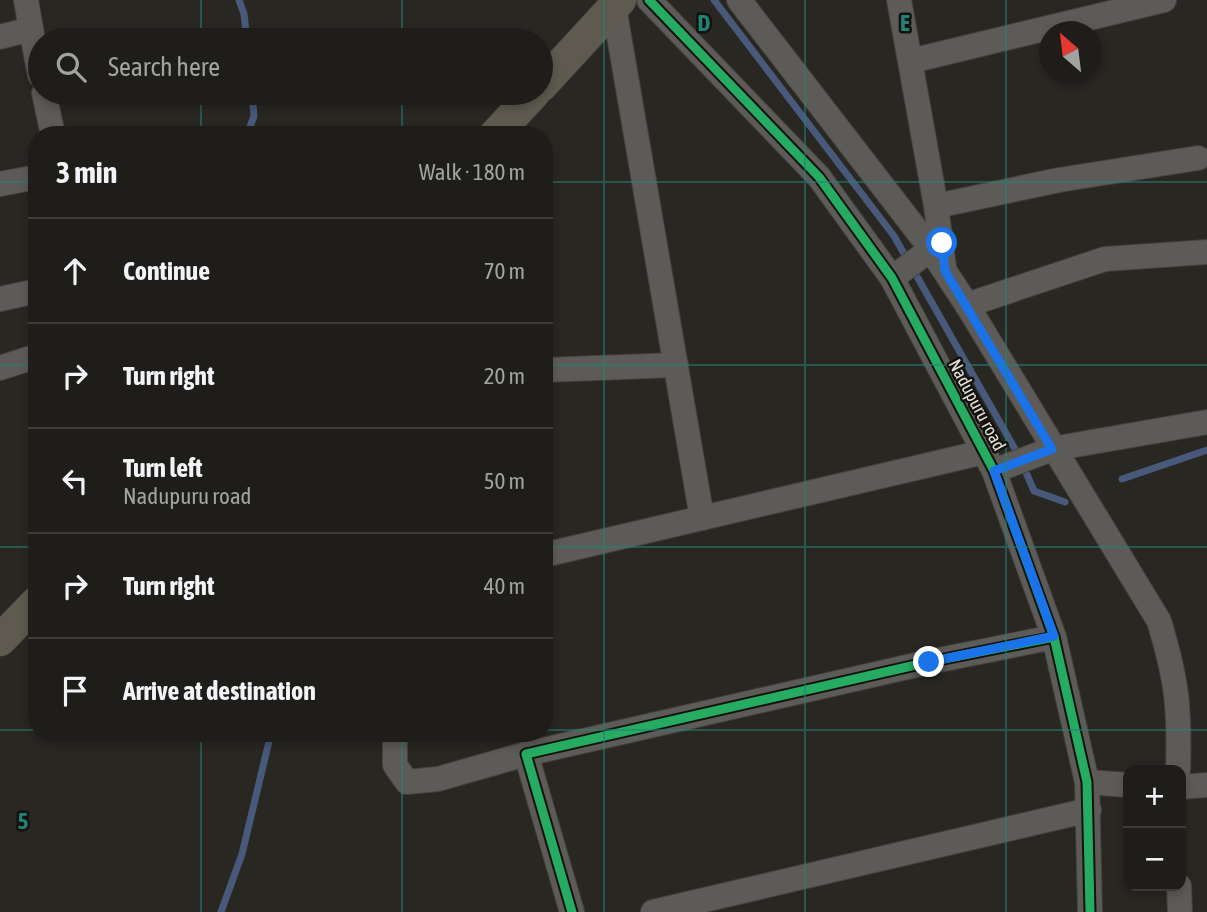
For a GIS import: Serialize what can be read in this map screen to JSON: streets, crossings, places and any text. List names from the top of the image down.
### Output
{
  "streets": {
    "street": ["Nadupuru road"]
  },
  "north": "top left",
  "page": {
    "search": "Search here",
    "heading": ["3 min", "Walk · 180 m"],
    "list": [
      ["Continue", "70 m"],
      ["Turn right", "20 m"],
      ["Turn left", "Nadupuru road", "50 m"],
      ["Turn right", "40 m"],
      "Arrive at destination"
    ],
    "map_buttons": ["+", "−"]
  },
  "grid": {
    "columns": ["D", "E"],
    "rows": ["5"]
  }
}
